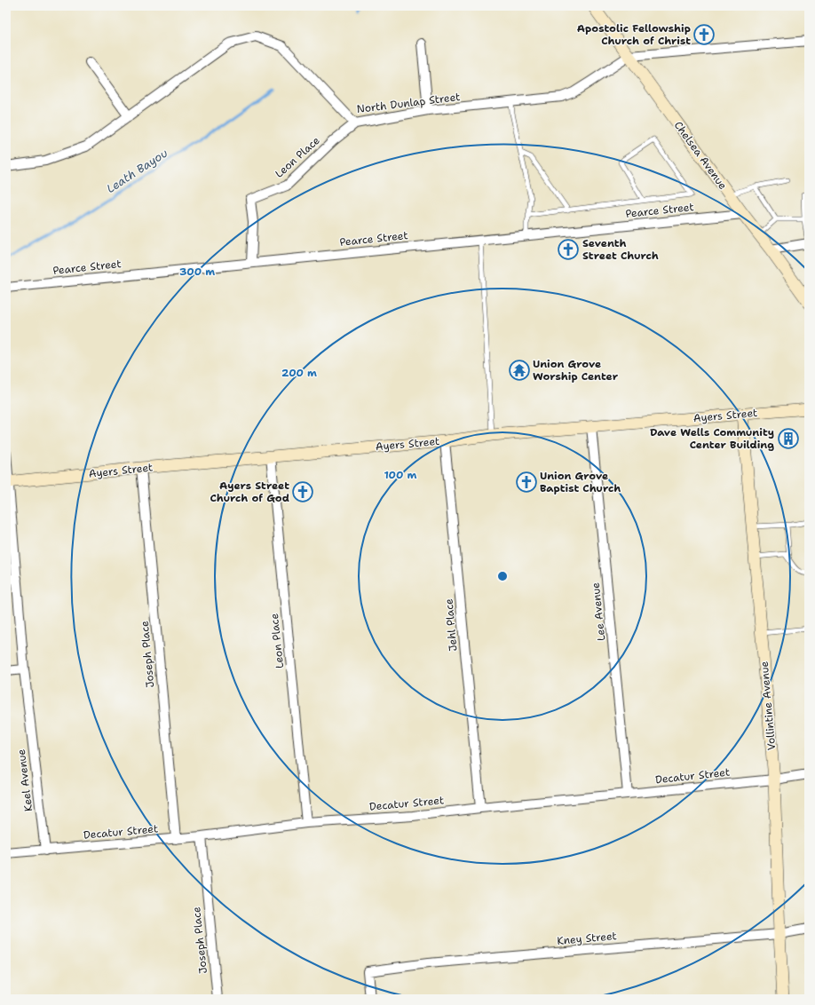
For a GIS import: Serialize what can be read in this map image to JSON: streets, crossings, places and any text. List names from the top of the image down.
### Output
{
  "streets": {
    "street": [
      "North Dunlap Street",
      "Chelsea Avenue",
      "Leon Place",
      "Pearce Street",
      "Ayers Street",
      "Lee Avenue",
      "Jehl Place",
      "Joseph Place",
      "Vollintine Avenue",
      "Decatur Street",
      "Keel Avenue",
      "Kney Street"
    ]
  },
  "crossings": [
    ["North Dunlap Street", "Chelsea Avenue"],
    ["North Dunlap Street", "Leon Place"],
    ["Chelsea Avenue", "Pearce Street"],
    ["Leon Place", "Pearce Street"],
    ["Leon Place", "Ayers Street"],
    ["Leon Place", "Decatur Street"],
    ["Ayers Street", "Lee Avenue"],
    ["Ayers Street", "Jehl Place"],
    ["Ayers Street", "Joseph Place"],
    ["Ayers Street", "Vollintine Avenue"],
    ["Ayers Street", "Keel Avenue"],
    ["Lee Avenue", "Decatur Street"],
    ["Jehl Place", "Decatur Street"],
    ["Joseph Place", "Decatur Street"],
    ["Vollintine Avenue", "Decatur Street"],
    ["Vollintine Avenue", "Kney Street"],
    ["Decatur Street", "Keel Avenue"]
  ],
  "water": ["Leath Bayou"],
  "places": {
    "church": [
      "Apostolic Fellowship Church of Christ",
      "Seventh Street Church",
      "Union Grove Baptist Church",
      "Ayers Street Church of God"
    ],
    "temple": ["Union Grove Worship Center"],
    "building": ["Dave Wells Community Center Building"]
  },
  "rings": ["300 m", "200 m", "100 m"]
}
